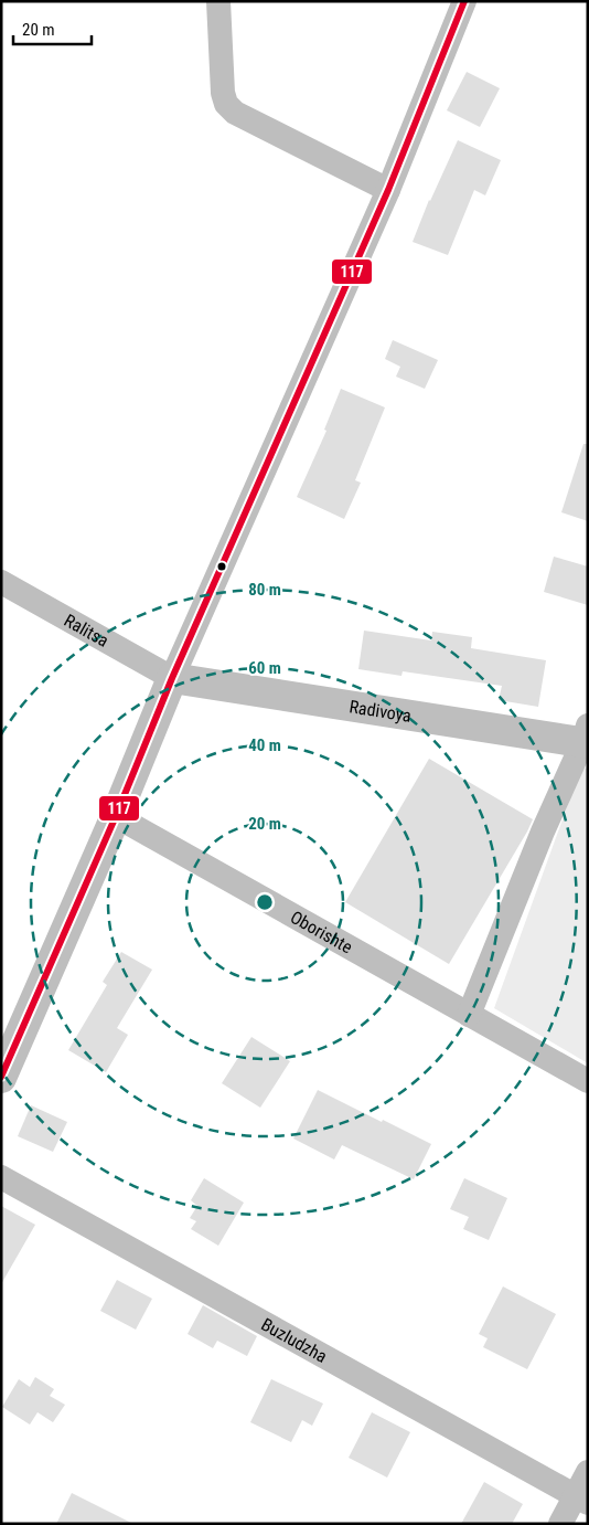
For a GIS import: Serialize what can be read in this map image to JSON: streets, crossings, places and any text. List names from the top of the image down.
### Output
{
  "streets": {
    "street": [
      "Ralitsa",
      "Radivoya",
      "Oborishte",
      "Buzludzha"
    ]
  },
  "crossings": [
    ["Ralitsa", "Radivoya"]
  ],
  "lines": ["transit line 117"],
  "scale_bar": "20 m",
  "rings": [
    "80 m",
    "60 m",
    "40 m",
    "20 m"
  ]
}
